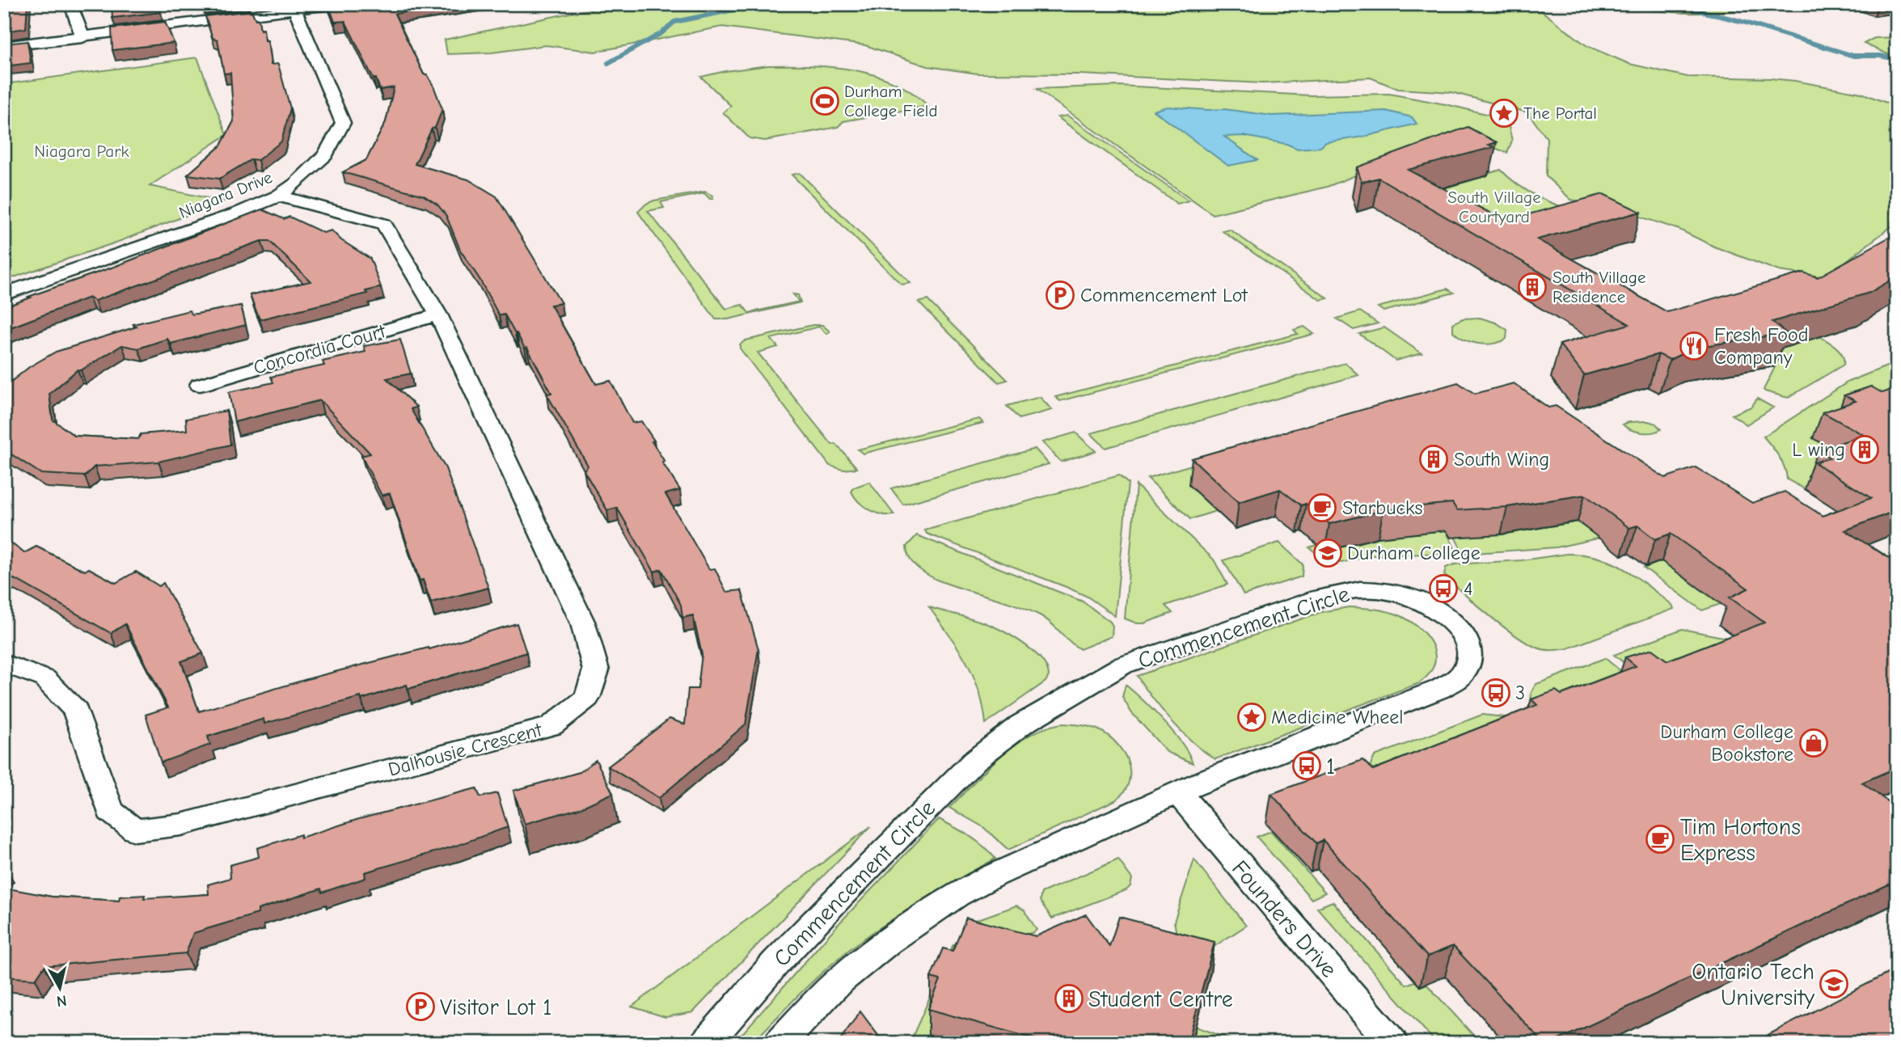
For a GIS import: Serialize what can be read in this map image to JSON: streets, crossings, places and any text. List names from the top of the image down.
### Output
{
  "streets": {
    "street": [
      "Niagara Drive",
      "Concordia Court",
      "Commencement Circle",
      "Dalhousie Crescent",
      "Founders Drive"
    ]
  },
  "crossings": [
    ["Niagara Drive", "Dalhousie Crescent"],
    ["Concordia Court", "Dalhousie Crescent"],
    ["Commencement Circle", "Founders Drive"]
  ],
  "parks": ["Niagara Park", "South Village Courtyard"],
  "places": {
    "sports": ["Durham College Field"],
    "place": ["The Portal", "Medicine Wheel"],
    "building": [
      "South Village Residence",
      "L wing",
      "South Wing",
      "Student Centre"
    ],
    "parking": ["Commencement Lot", "Visitor Lot 1"],
    "restaurant": ["Fresh Food Company"],
    "cafe": ["Starbucks", "Tim Hortons Express"],
    "school or university": ["Durham College", "Ontario Tech University"],
    "bus stop": ["4", "3", "1"],
    "shop": ["Durham College Bookstore"]
  },
  "north": "bottom"
}
